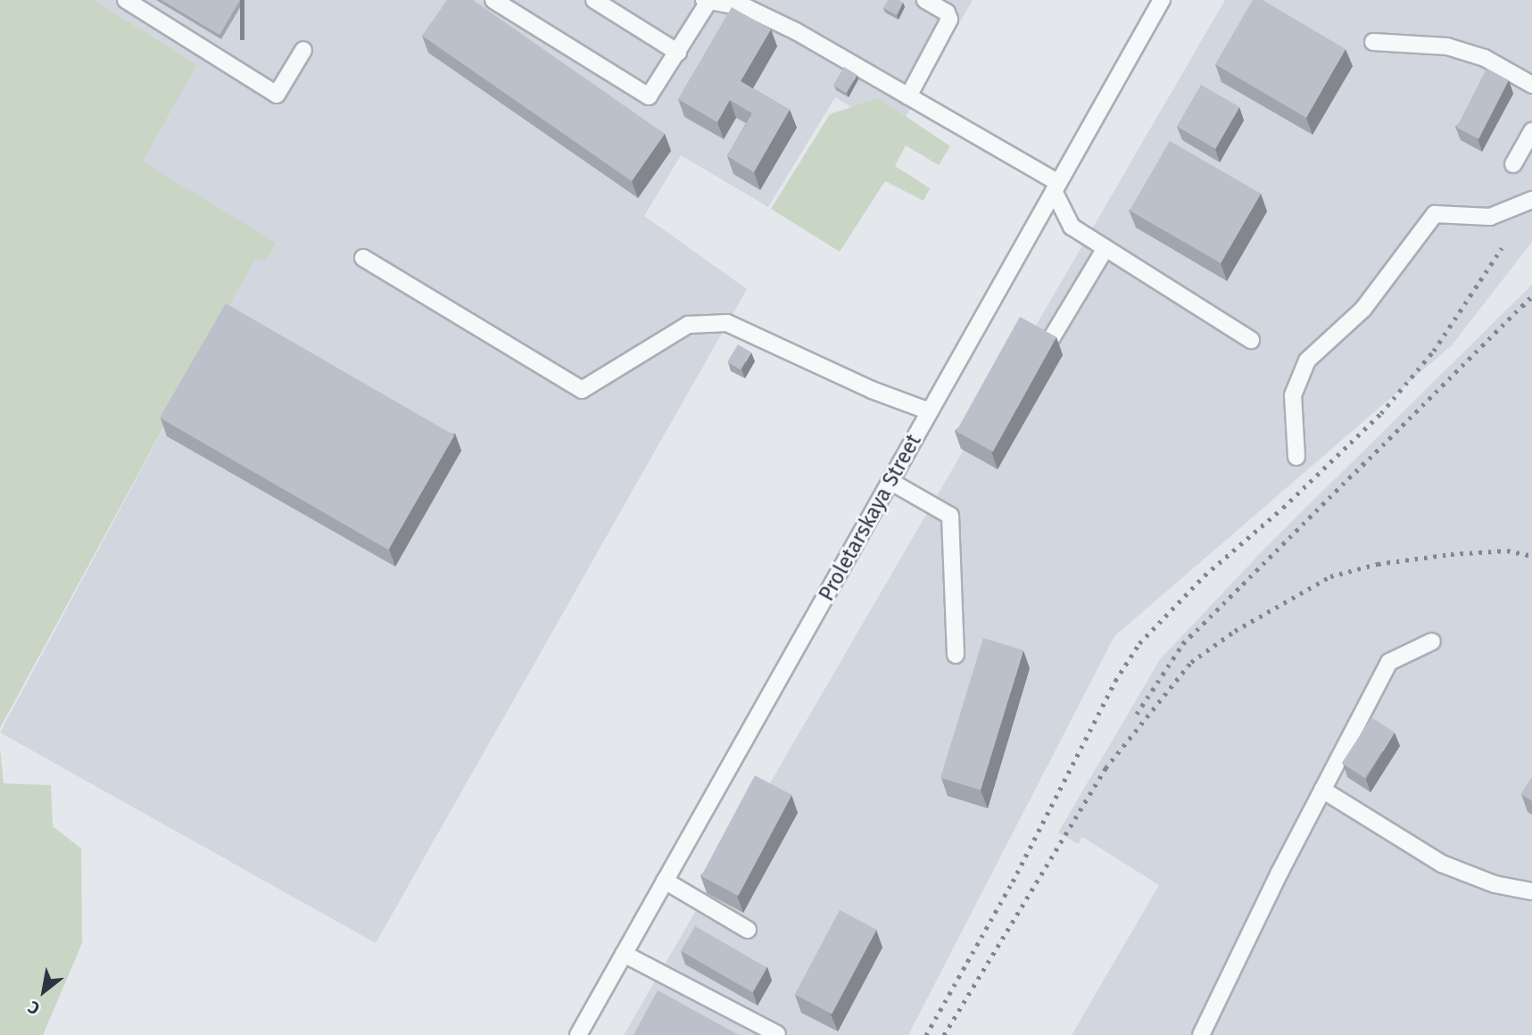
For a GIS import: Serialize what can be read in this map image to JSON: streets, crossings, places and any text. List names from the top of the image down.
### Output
{
  "streets": {
    "street": ["Proletarskaya Street"]
  },
  "north": "bottom left"
}
